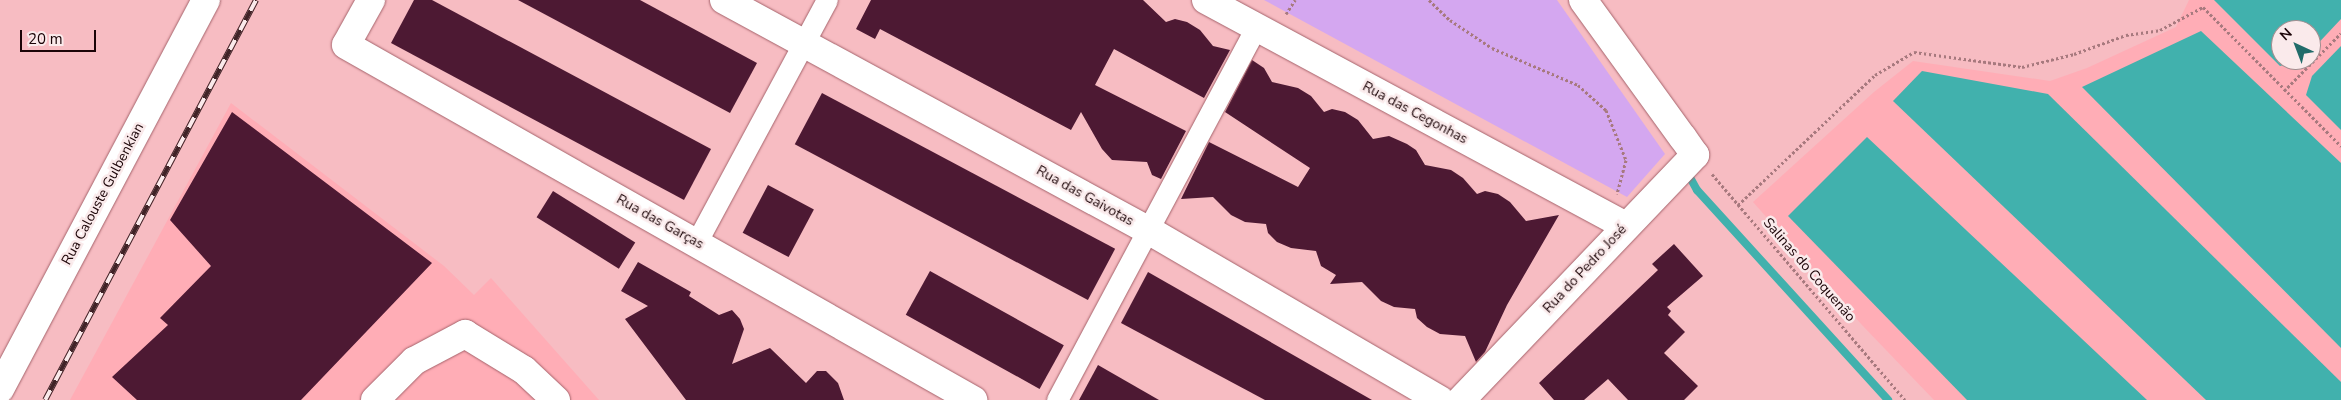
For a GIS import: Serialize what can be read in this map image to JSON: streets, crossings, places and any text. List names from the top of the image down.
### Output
{
  "streets": {
    "street": [
      "Rua das Cegonhas",
      "Rua Calouste Gulbenkian",
      "Rua das Gaivotas",
      "Rua das Garças",
      "Rua do Pedro José"
    ],
    "path": ["Salinas do Coquenão"]
  },
  "crossings": [
    ["Rua das Cegonhas", "Rua do Pedro José"],
    ["Rua do Pedro José", "Salinas do Coquenão"]
  ],
  "scale_bar": "20 m",
  "north": "top left"
}
